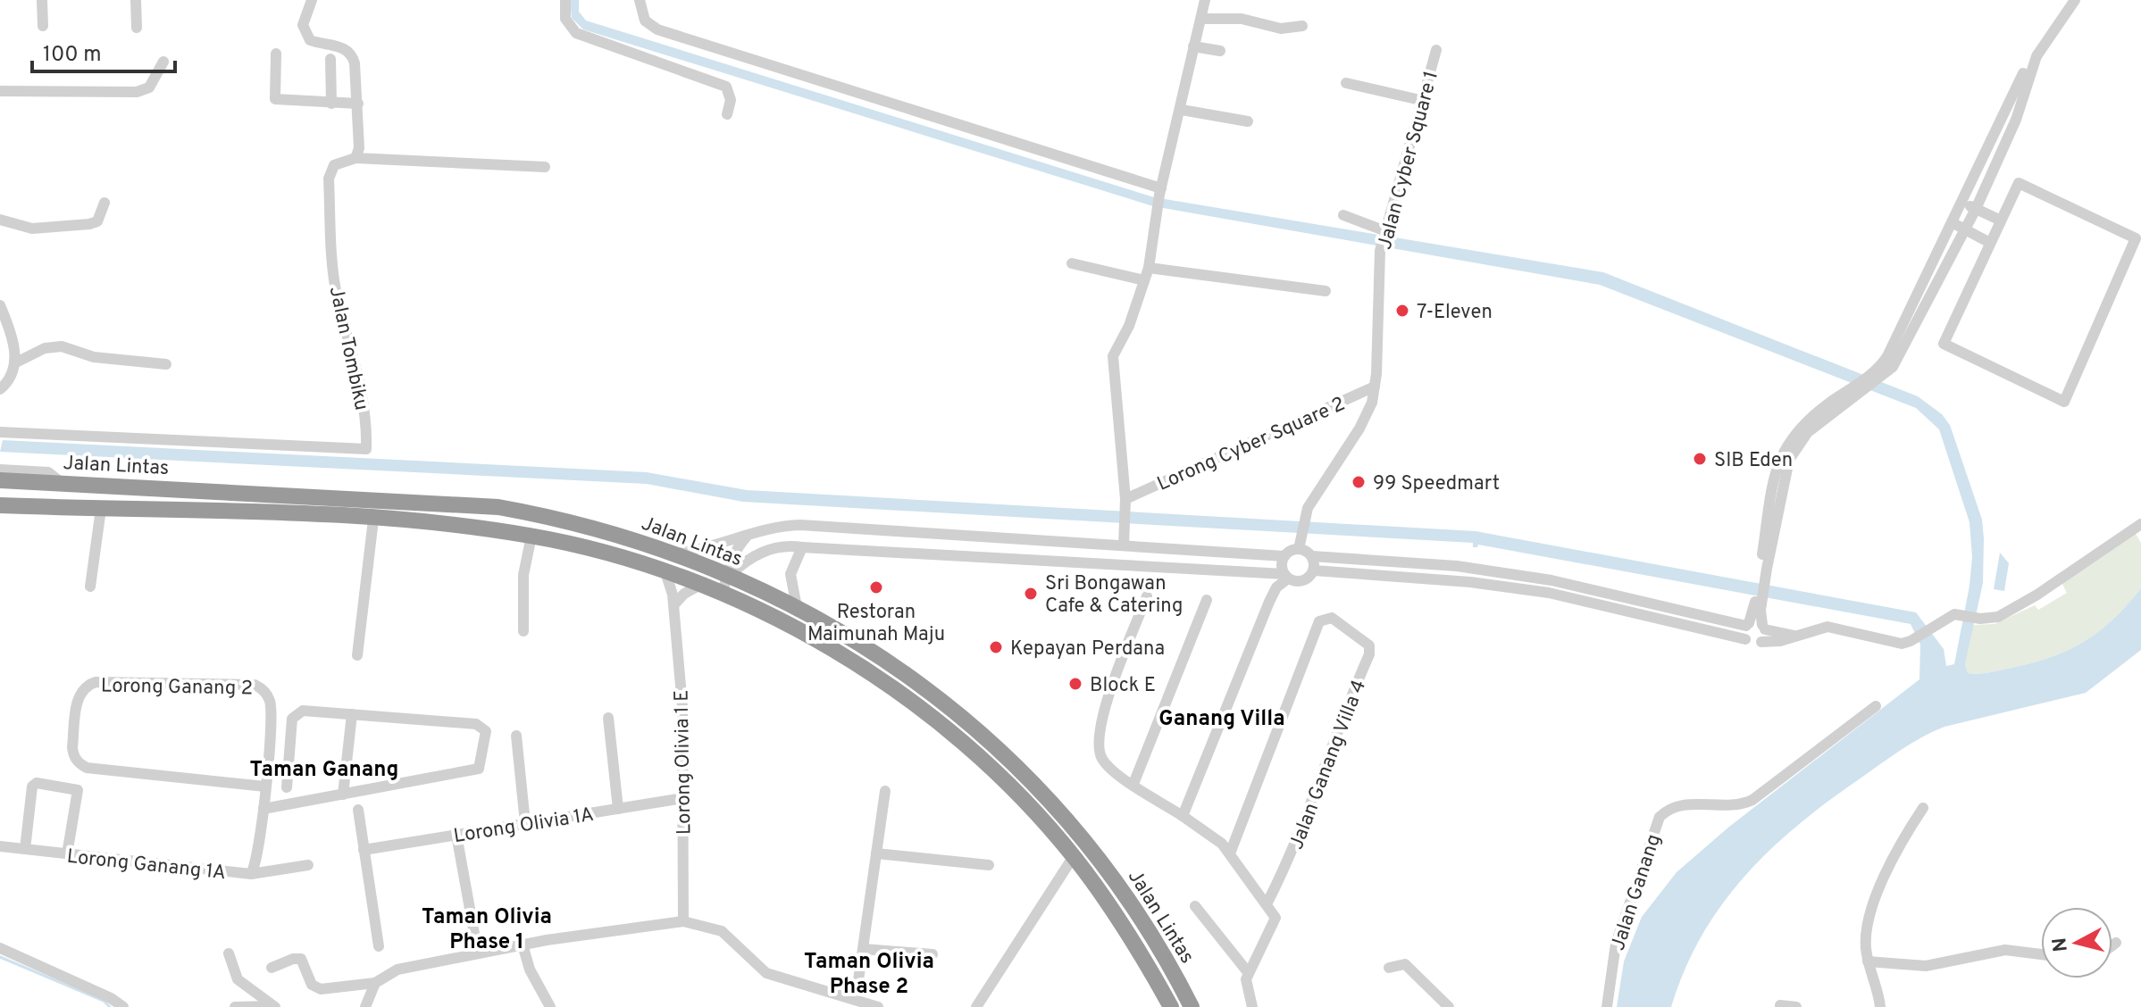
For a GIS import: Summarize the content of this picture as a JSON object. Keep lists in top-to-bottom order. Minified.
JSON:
{"streets":{"highway":["Jalan Lintas"],"street":["Jalan Cyber Square 1","Jalan Tombiku","Lorong Cyber Square 2","Lorong Ganang 2","Lorong Olivia 1 E","Jalan Ganang Villa 4","Lorong Olivia 1A","Lorong Ganang 1A","Jalan Ganang"]},"crossings":[["Jalan Cyber Square 1","Lorong Cyber Square 2"],["Jalan Lintas","Lorong Olivia 1 E"],["Lorong Ganang 2","Lorong Ganang 1A"],["Lorong Olivia 1 E","Lorong Olivia 1A"]],"districts":["Ganang Villa","Taman Ganang","Taman Olivia Phase 1","Taman Olivia Phase 2"],"places":["7-Eleven","SIB Eden","99 Speedmart","Restoran Maimunah Maju","Sri Bongawan Cafe & Catering","Kepayan Perdana","Block E"],"scale_bar":"100 m","north":"left"}
